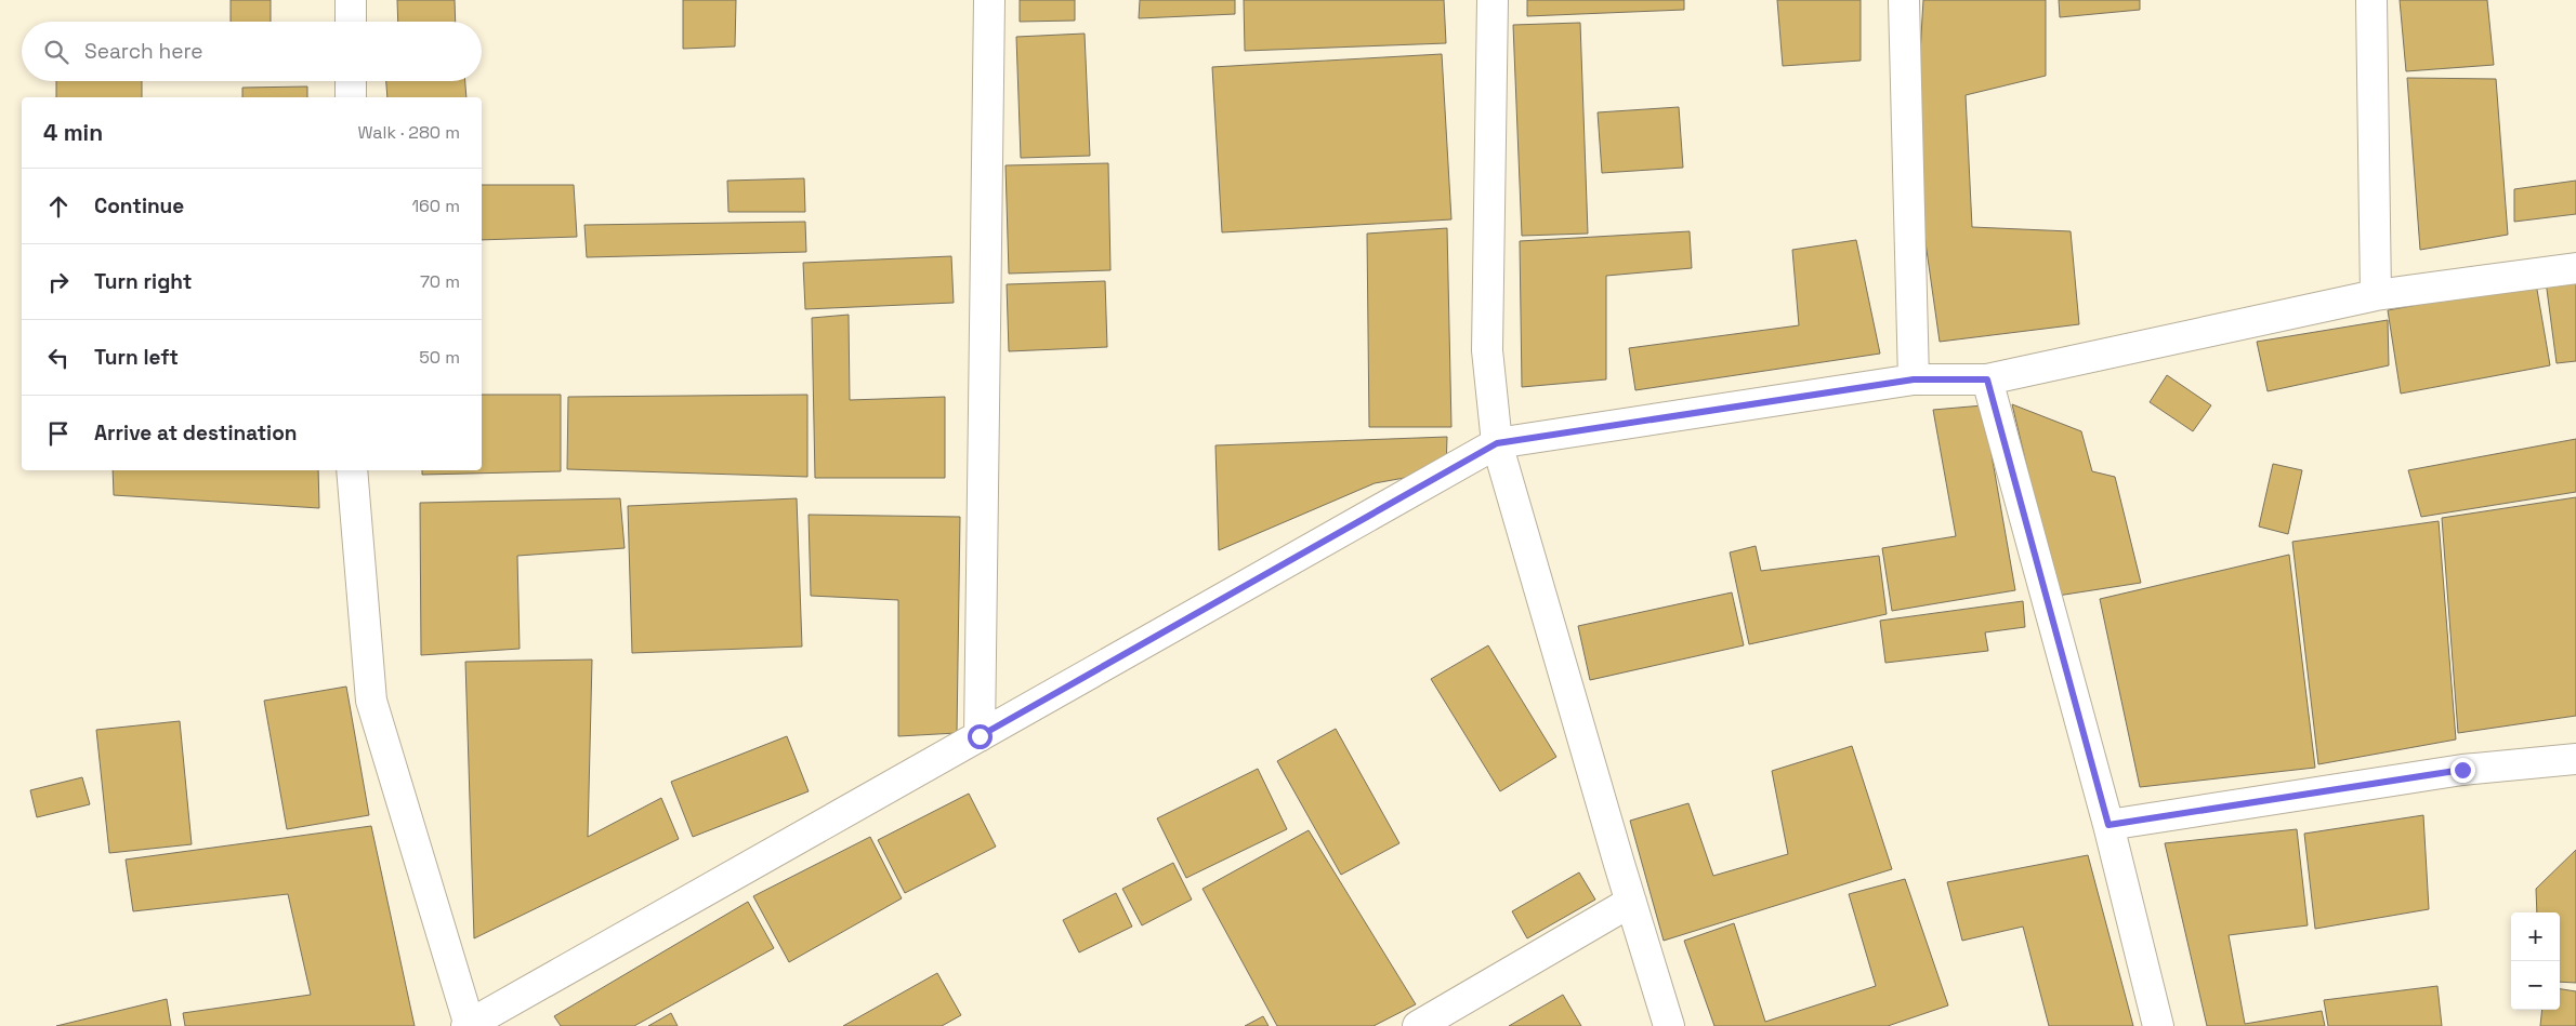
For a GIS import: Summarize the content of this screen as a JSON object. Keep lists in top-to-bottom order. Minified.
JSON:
{"page":{"search":"Search here","heading":["4 min","Walk · 280 m"],"list":[["Continue","160 m"],["Turn right","70 m"],["Turn left","50 m"],"Arrive at destination"],"map_buttons":["+","−"]}}
